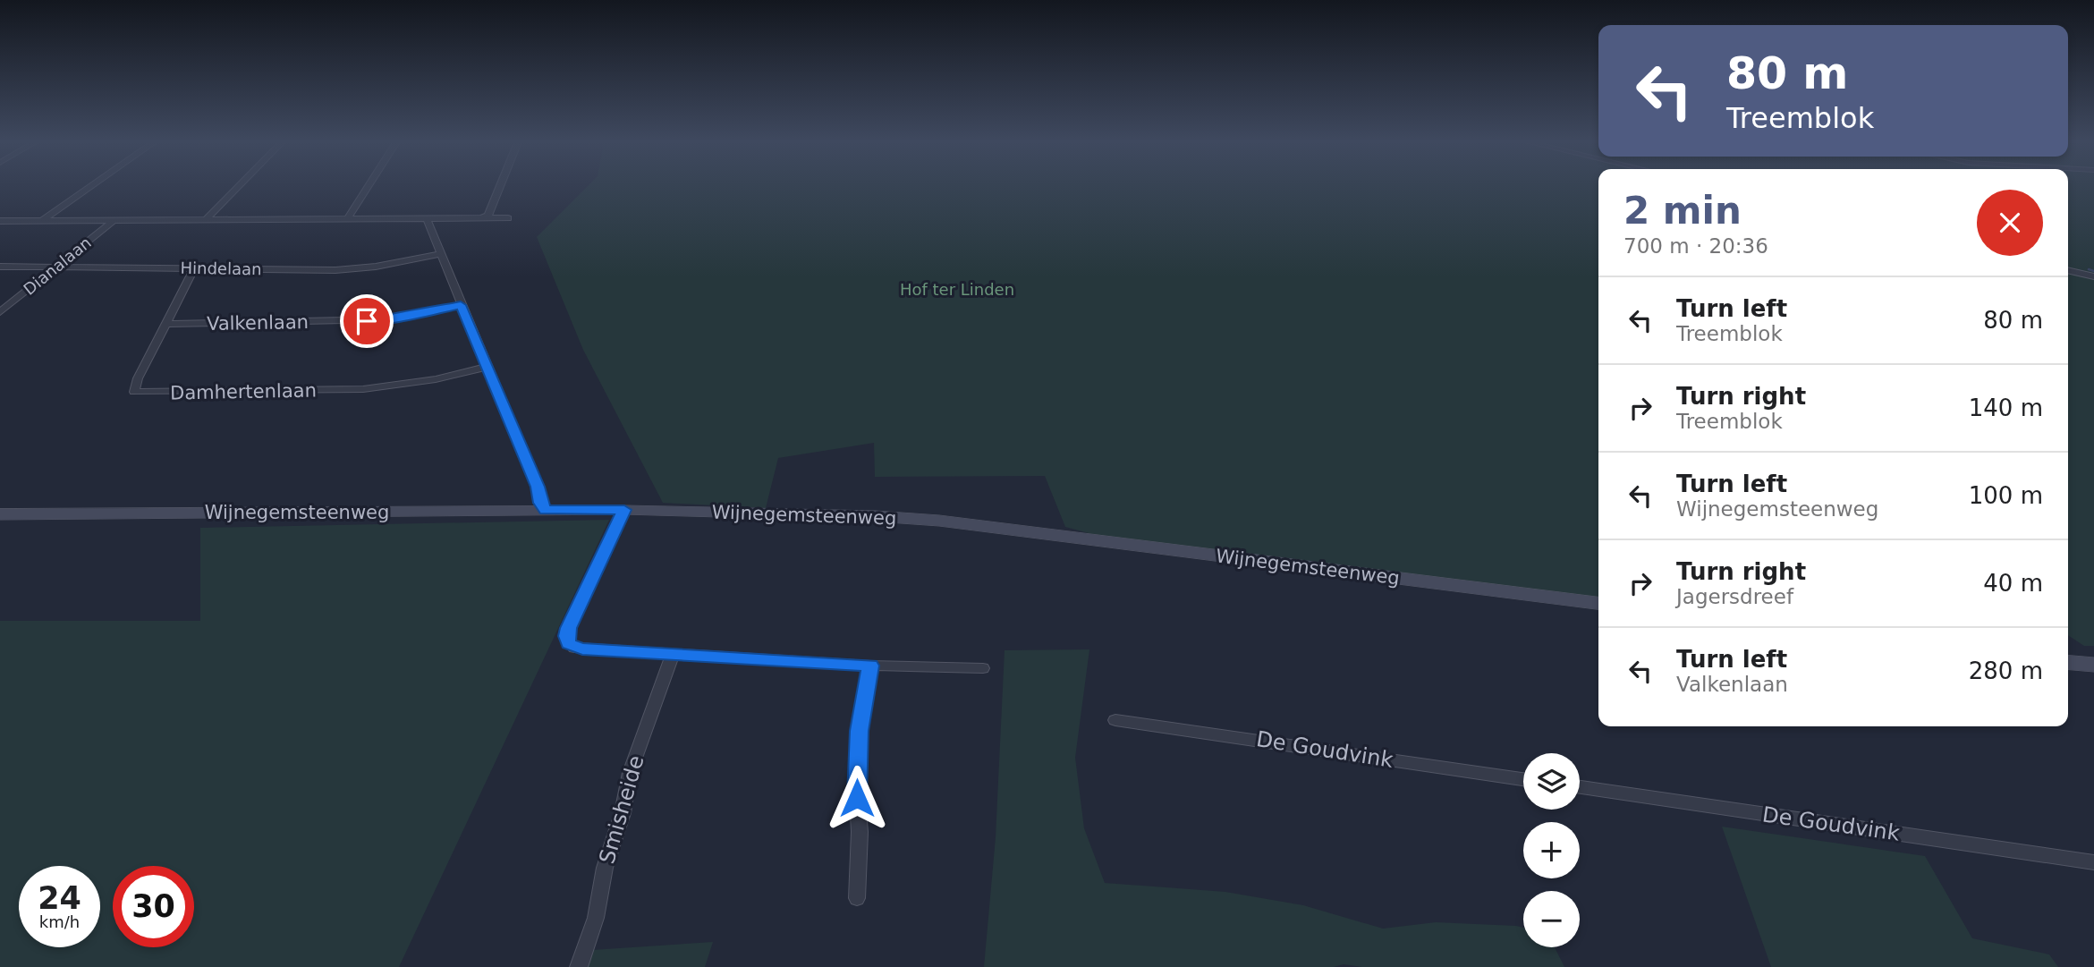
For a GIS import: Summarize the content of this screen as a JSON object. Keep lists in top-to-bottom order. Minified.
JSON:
{"streets":{"street":["Dianalaan","Hindelaan","Valkenlaan","Damhertenlaan","Wijnegemsteenweg","De Goudvink","Smisheide"]},"crossings":[["Dianalaan","Hindelaan"],["Hindelaan","Damhertenlaan"],["Valkenlaan","Damhertenlaan"]],"parks":["Hof ter Linden"],"page":{"turn":["80 m","Treemblok"],"heading":["2 min","700 m · 20:36"],"list":[{"name":"Turn left","note":"Treemblok","value":"80 m"},{"name":"Turn right","note":"Treemblok","value":"140 m"},{"name":"Turn left","note":"Wijnegemsteenweg","value":"100 m"},{"name":"Turn right","note":"Jagersdreef","value":"40 m"},{"name":"Turn left","note":"Valkenlaan","value":"280 m"}],"map_buttons":["+","−"],"speed":"24 km/h","limit":"30"}}
